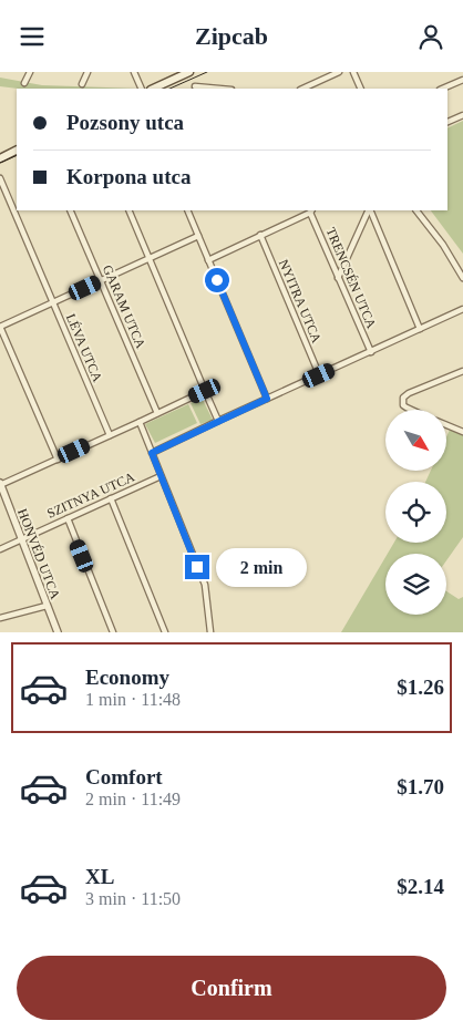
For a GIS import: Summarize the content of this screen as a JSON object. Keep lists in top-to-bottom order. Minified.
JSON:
{"streets":{"street":["TRENCSÉN UTCA","NYITRA UTCA","GARAM UTCA","LÉVA UTCA","SZITNYA UTCA","HONVÉD UTCA"]},"crossings":[["SZITNYA UTCA","HONVÉD UTCA"]],"north":"bottom right","page":{"header":"Zipcab","banner":["Pozsony utca","Korpona utca"],"bubble":"2 min","list":[{"name":"Economy","note":"1 min · 11:48","value":"$1.26"},{"name":"Comfort","note":"2 min · 11:49","value":"$1.70"},{"name":"XL","note":"3 min · 11:50","value":"$2.14"}],"buttons":"Confirm"}}
